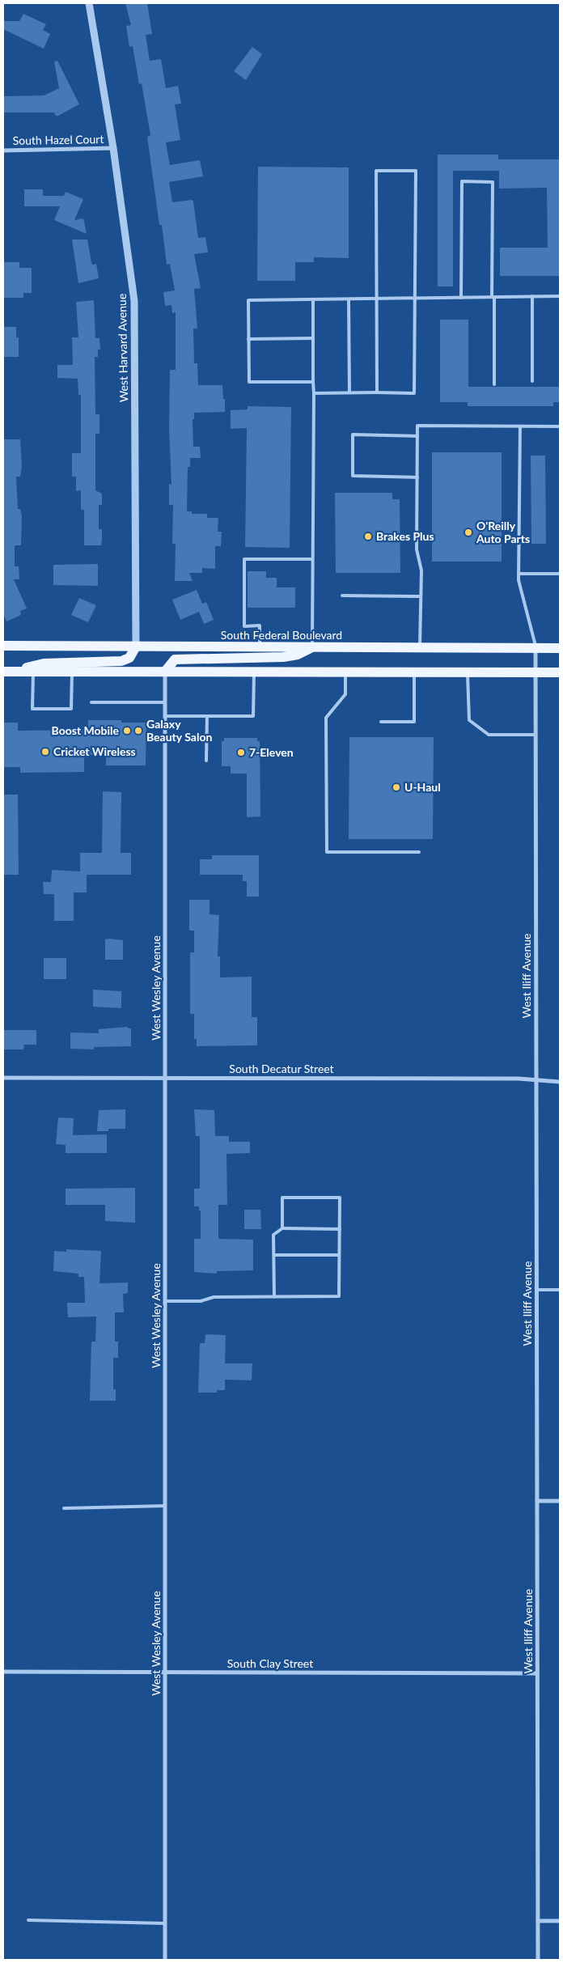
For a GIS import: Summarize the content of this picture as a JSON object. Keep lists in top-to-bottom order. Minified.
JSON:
{"streets":{"main road":["South Federal Boulevard"],"street":["South Hazel Court","West Harvard Avenue","West Iliff Avenue","West Wesley Avenue","South Decatur Street","South Clay Street"]},"crossings":[["South Hazel Court","West Harvard Avenue"],["West Harvard Avenue","South Federal Boulevard"],["South Federal Boulevard","West Iliff Avenue"],["West Iliff Avenue","South Decatur Street"],["West Iliff Avenue","South Clay Street"],["West Wesley Avenue","South Decatur Street"],["West Wesley Avenue","South Clay Street"]],"places":["O'Reilly Auto Parts","Brakes Plus","Boost Mobile","Galaxy Beauty Salon","Cricket Wireless","7-Eleven","U-Haul"]}
